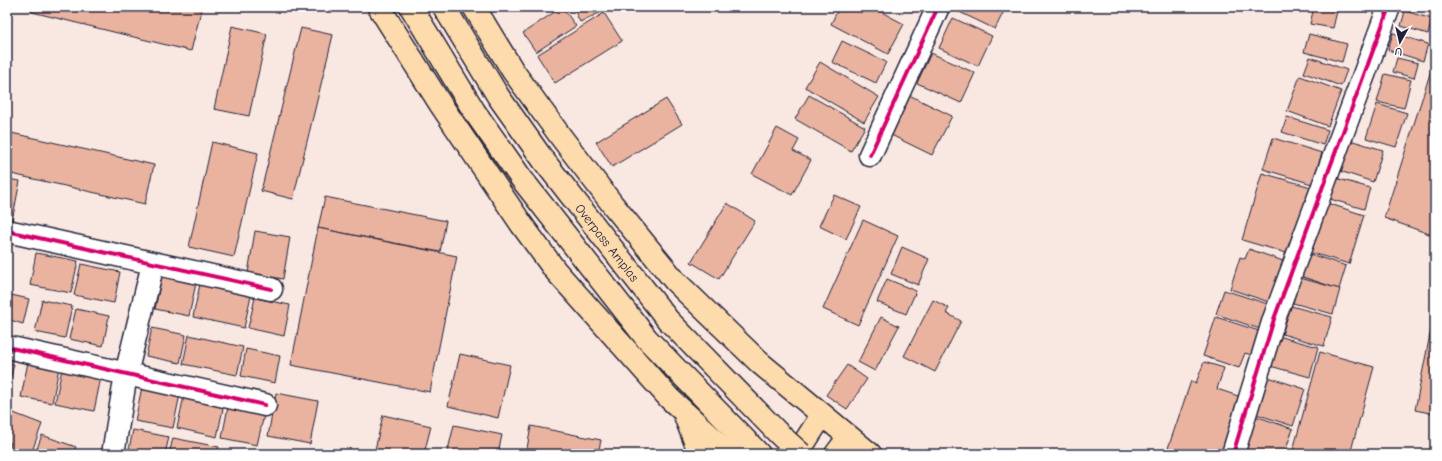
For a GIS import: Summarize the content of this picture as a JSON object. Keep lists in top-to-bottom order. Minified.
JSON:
{"streets":{"highway":["Overpass Amplas"]},"north":"bottom"}
